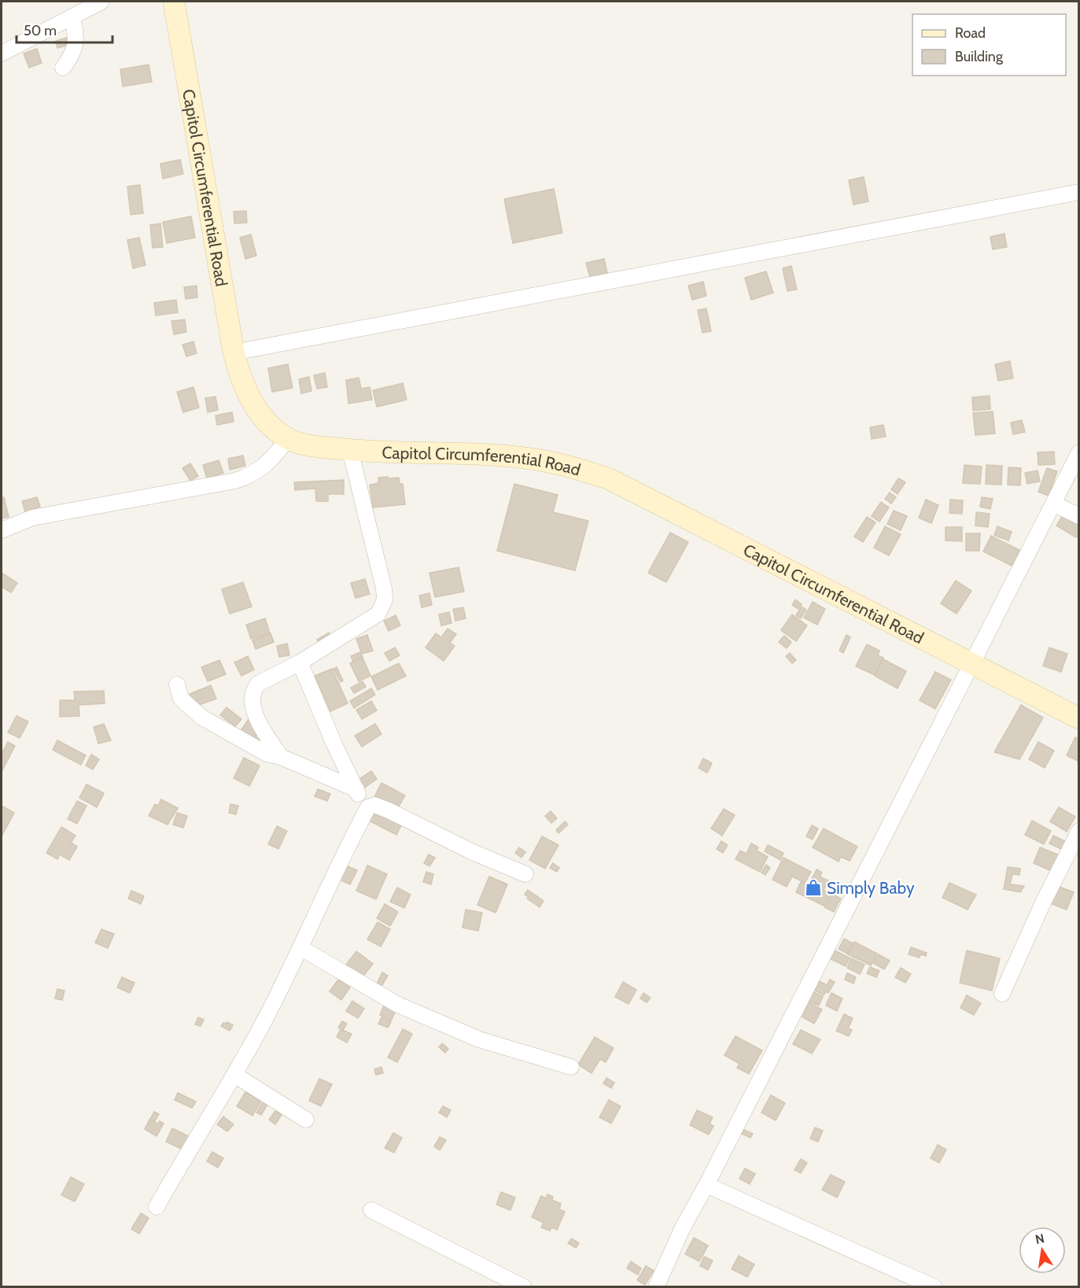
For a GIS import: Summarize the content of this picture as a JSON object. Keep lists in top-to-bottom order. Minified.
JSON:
{"streets":{"main road":["Capitol Circumferential Road"]},"places":{"shop":["Simply Baby"]},"legend":["Road","Building"],"scale_bar":"50 m","north":"top"}
